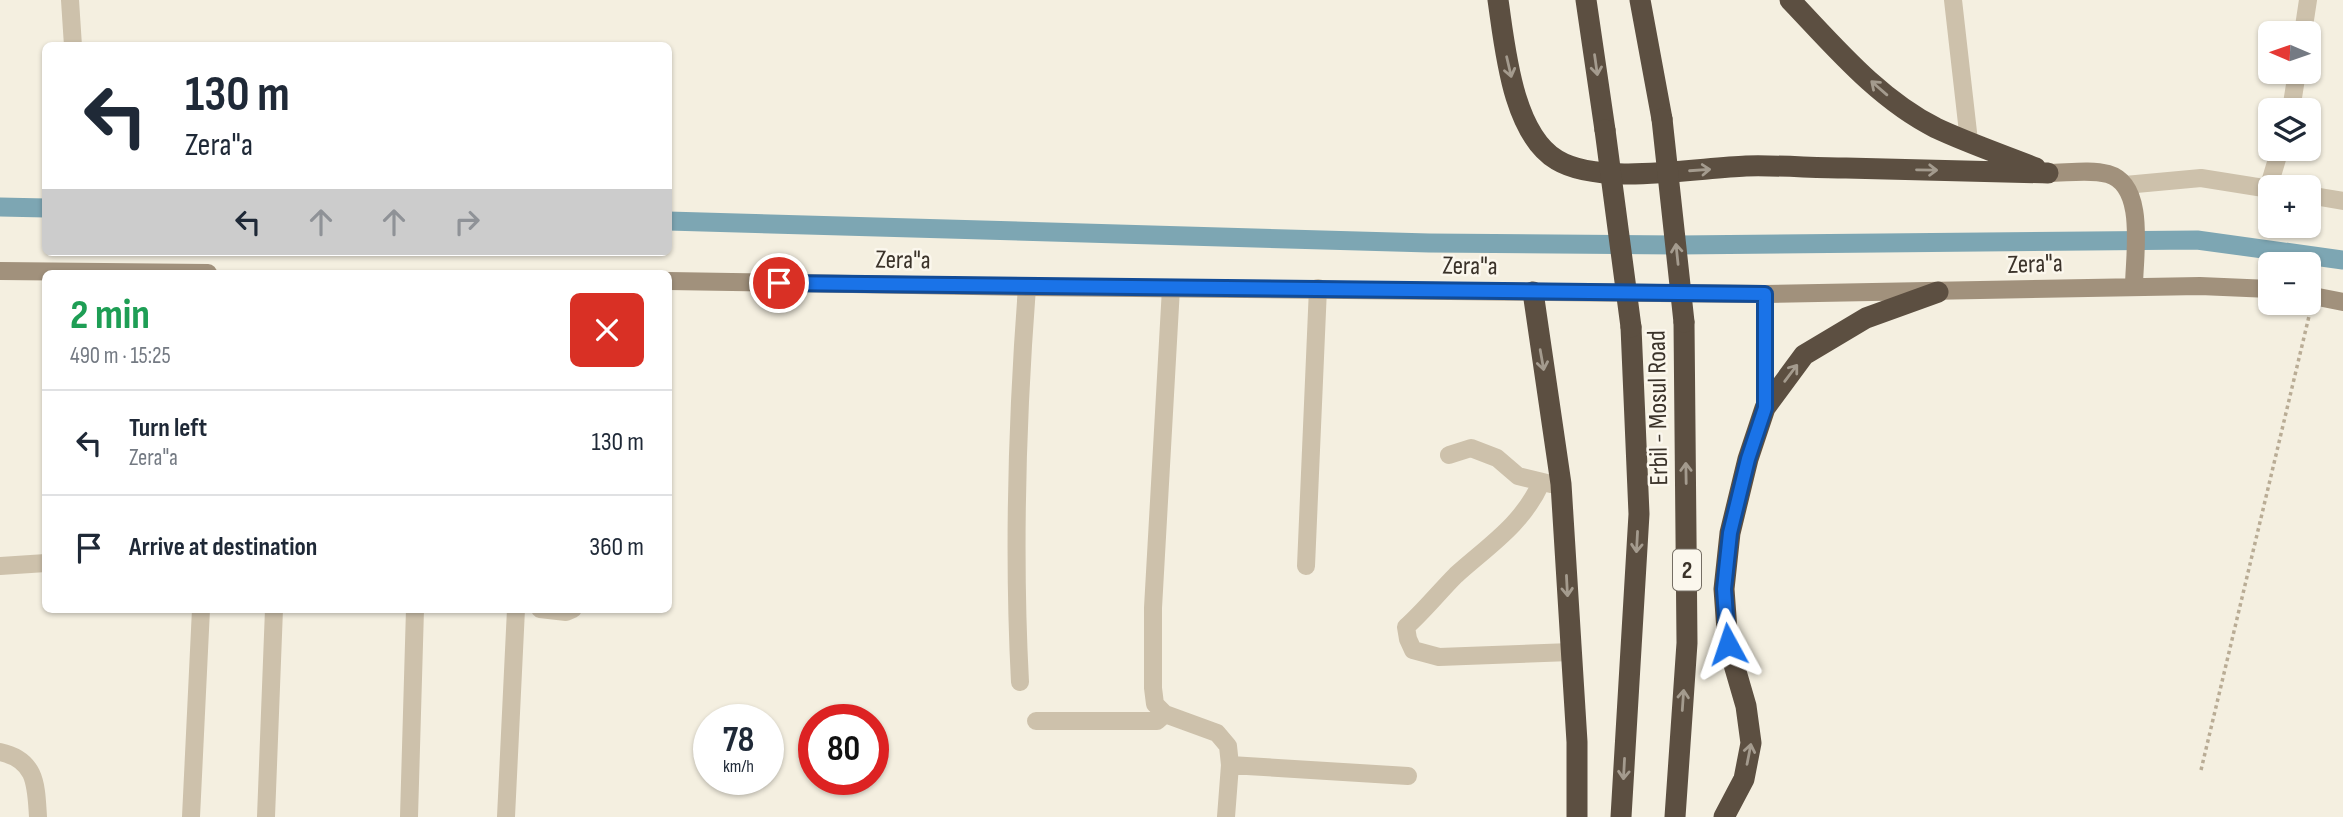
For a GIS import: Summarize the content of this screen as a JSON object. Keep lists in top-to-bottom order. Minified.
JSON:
{"streets":{"highway":["Erbil - Mosul Road","2"],"street":["Zera\"a"]},"north":"left","page":{"map_buttons":["+","−"],"turn":["130 m","Zera\"a"],"heading":["2 min","490 m · 15:25"],"list":[{"name":"Turn left","note":"Zera\"a","value":"130 m"},{"name":"Arrive at destination","value":"360 m"}],"speed":"78 km/h","limit":"80"}}
